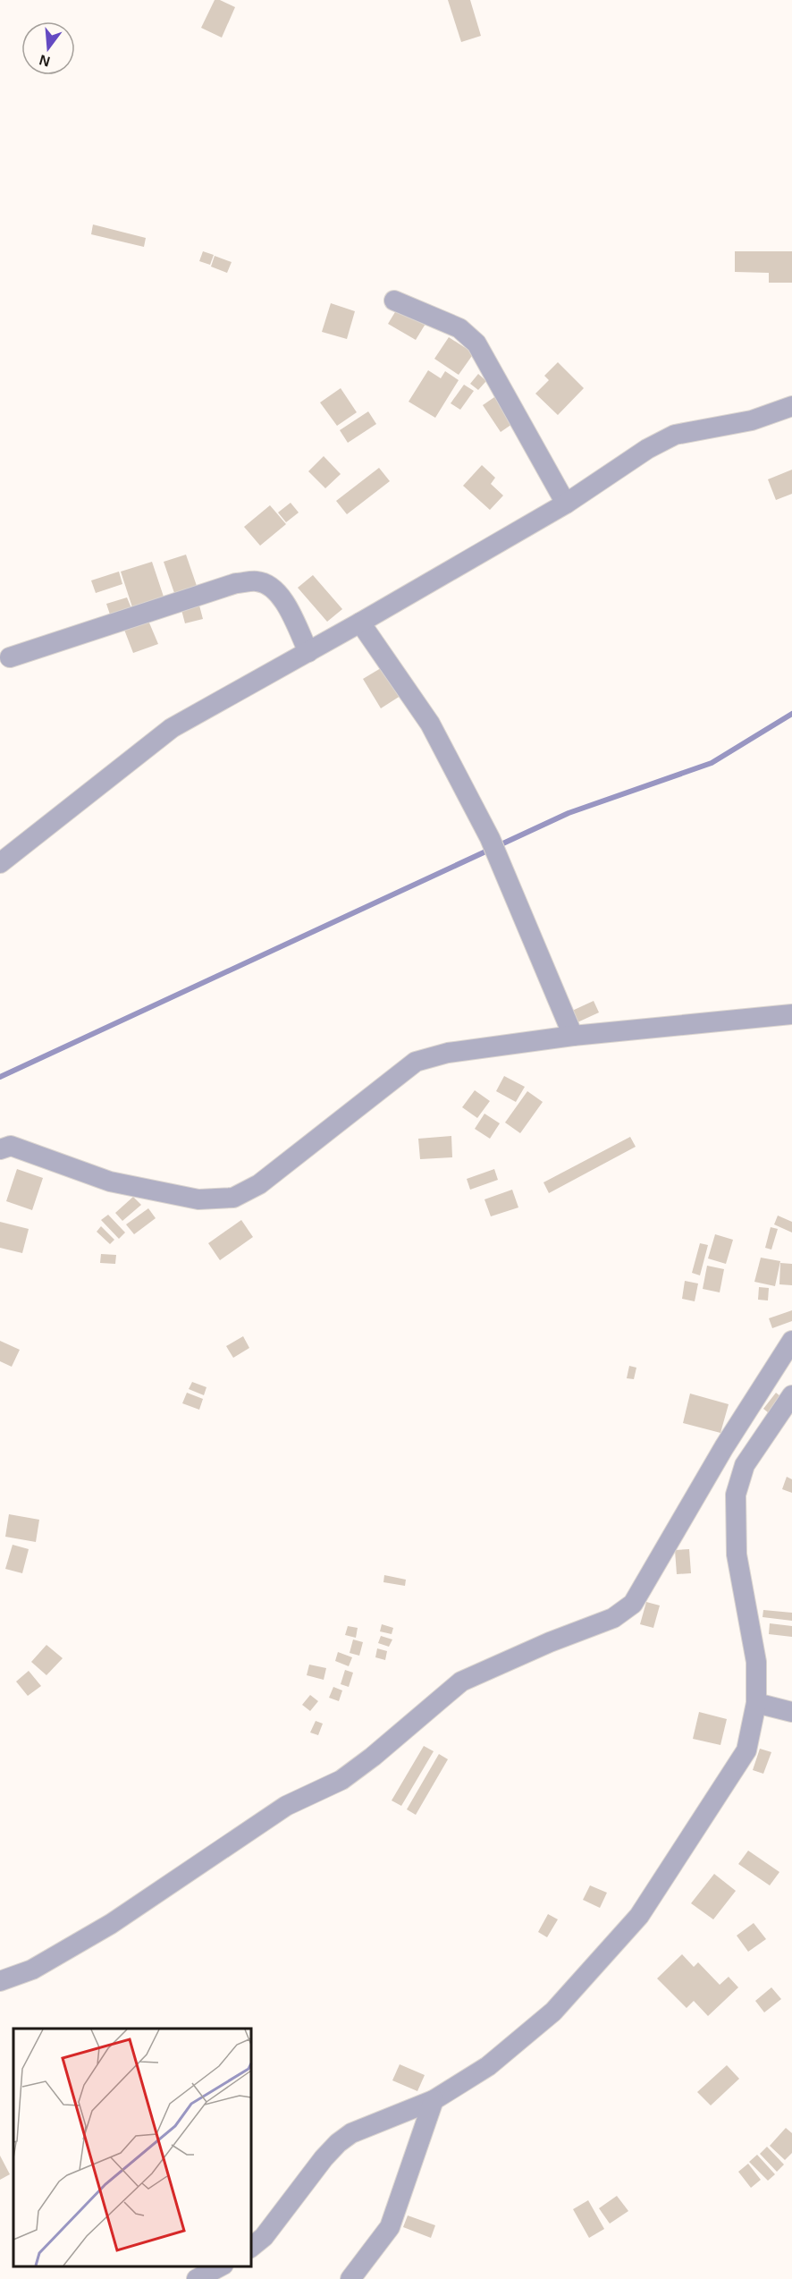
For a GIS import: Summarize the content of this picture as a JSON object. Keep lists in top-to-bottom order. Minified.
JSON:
{"north":"bottom"}
